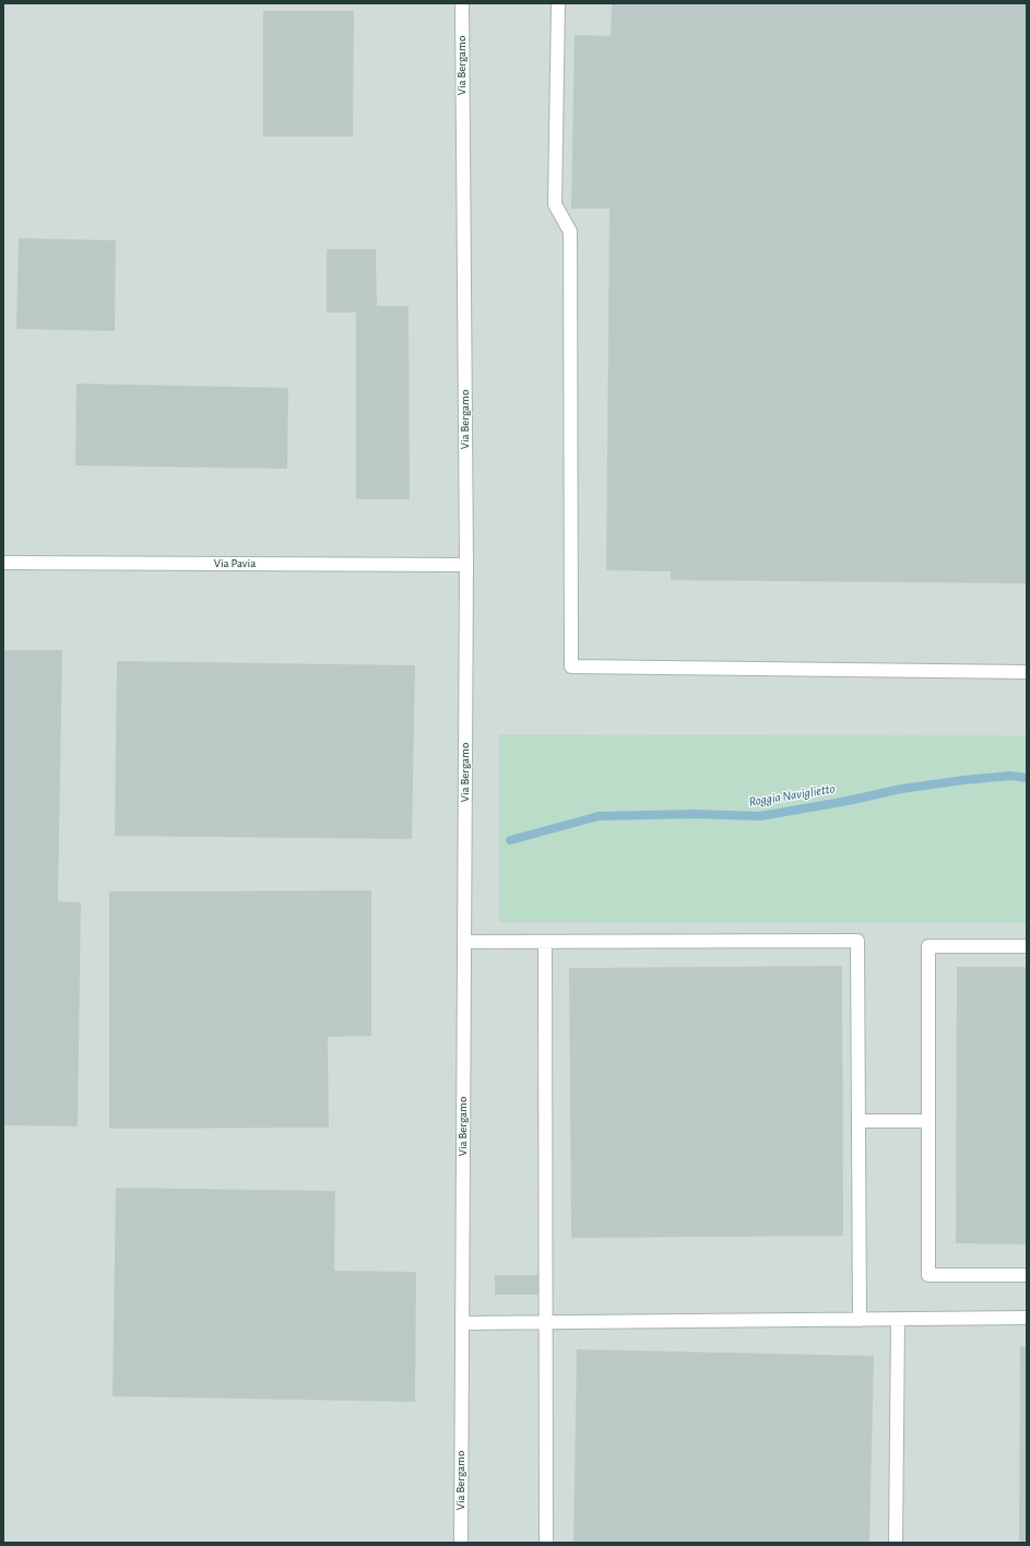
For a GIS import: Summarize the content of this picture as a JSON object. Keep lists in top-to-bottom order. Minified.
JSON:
{"streets":{"street":["Via Bergamo","Via Pavia"]},"crossings":[["Via Bergamo","Via Pavia"]],"water":["Roggia Naviglietto"]}
